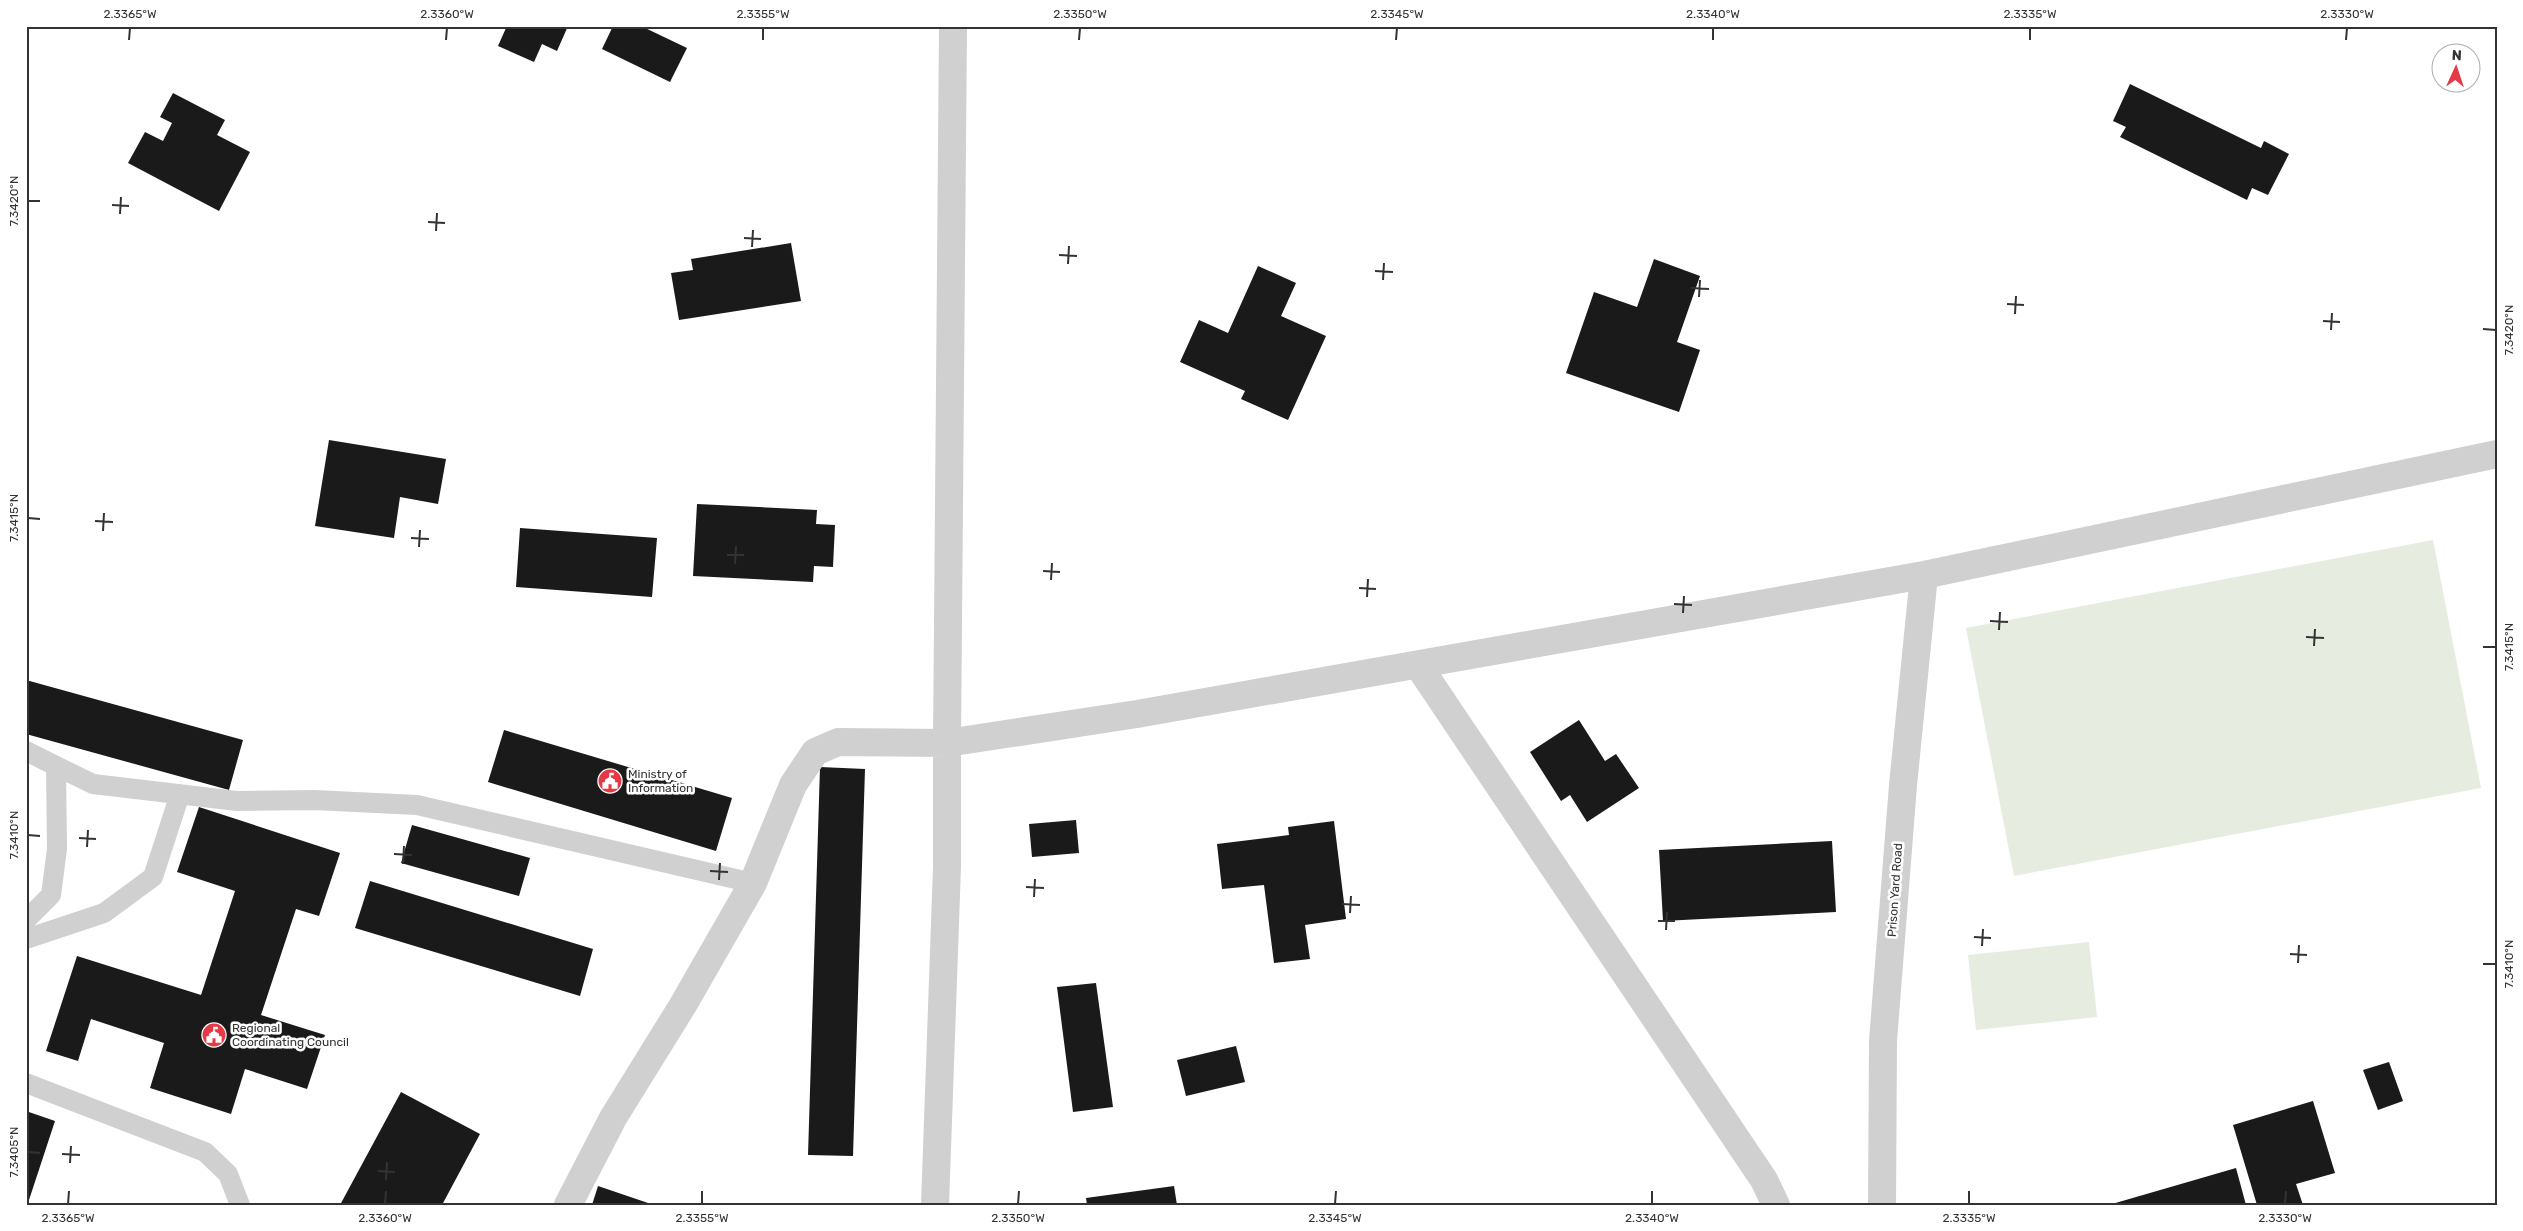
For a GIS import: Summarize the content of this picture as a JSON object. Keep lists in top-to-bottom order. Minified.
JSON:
{"streets":{"street":["Prison Yard Road"]},"places":{"public building":["Ministry of Information","Regional Coordinating Council"]},"north":"top","coordinates":["2.3365°W","2.3360°W","2.3355°W","2.3350°W","2.3345°W","2.3340°W","2.3335°W","2.3330°W","7.3420°N","7.3415°N","7.3410°N","7.3405°N"]}
